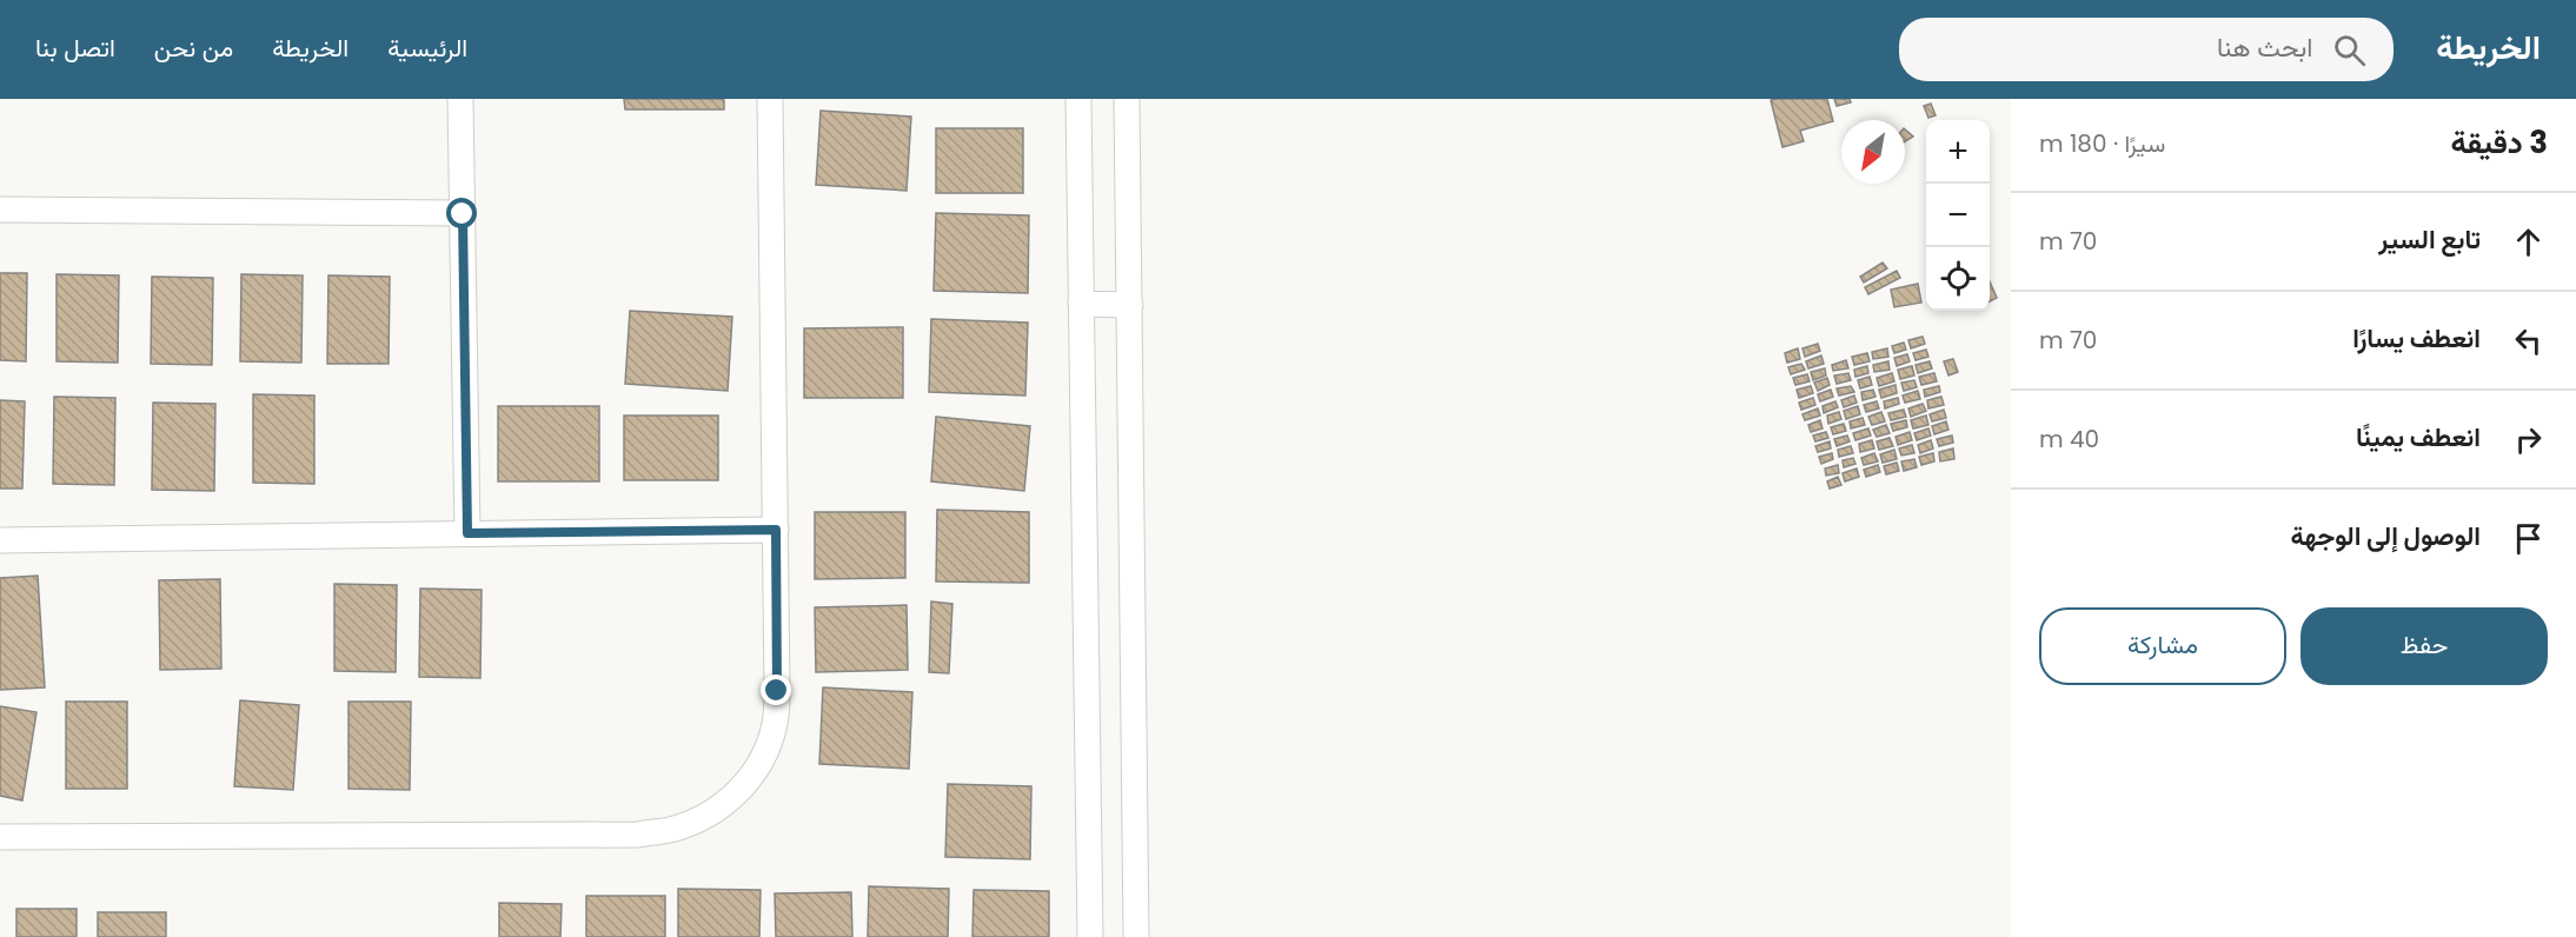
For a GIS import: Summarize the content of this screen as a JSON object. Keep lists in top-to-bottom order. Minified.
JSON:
{"north":"bottom left","page":{"header":"الخريطة","search":"ابحث هنا","nav":["الرئيسية","الخريطة","من نحن","اتصل بنا"],"heading":["3 دقيقة","سيرًا · 180 m"],"map_buttons":["+","−"],"list":[["تابع السير","70 m"],["انعطف يسارًا","70 m"],["انعطف يمينًا","40 m"],"الوصول إلى الوجهة"],"buttons":["حفظ","مشاركة"]}}
